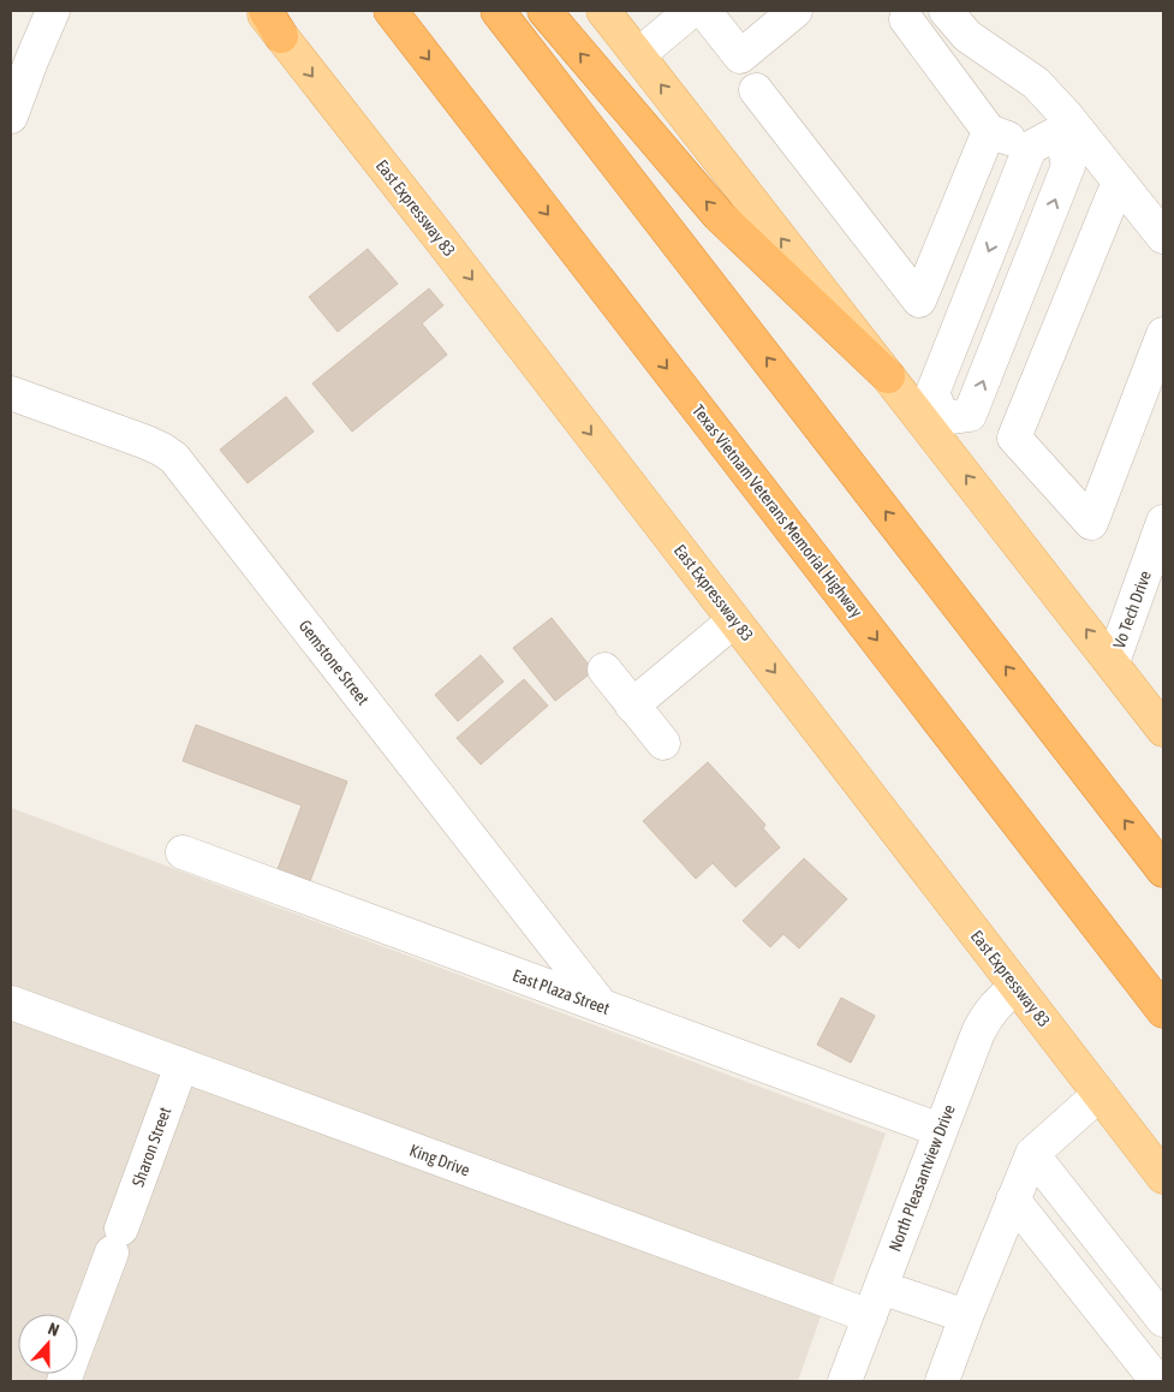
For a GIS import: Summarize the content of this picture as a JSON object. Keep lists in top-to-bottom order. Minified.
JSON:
{"streets":{"highway":["Texas Vietnam Veterans Memorial Highway"],"main road":["East Expressway 83"],"street":["Vo Tech Drive","Gemstone Street","East Plaza Street","Sharon Street","King Drive","North Pleasantview Drive"]},"crossings":[["East Expressway 83","North Pleasantview Drive"],["Gemstone Street","East Plaza Street"],["East Plaza Street","North Pleasantview Drive"],["Sharon Street","King Drive"],["King Drive","North Pleasantview Drive"]],"north":"top"}
